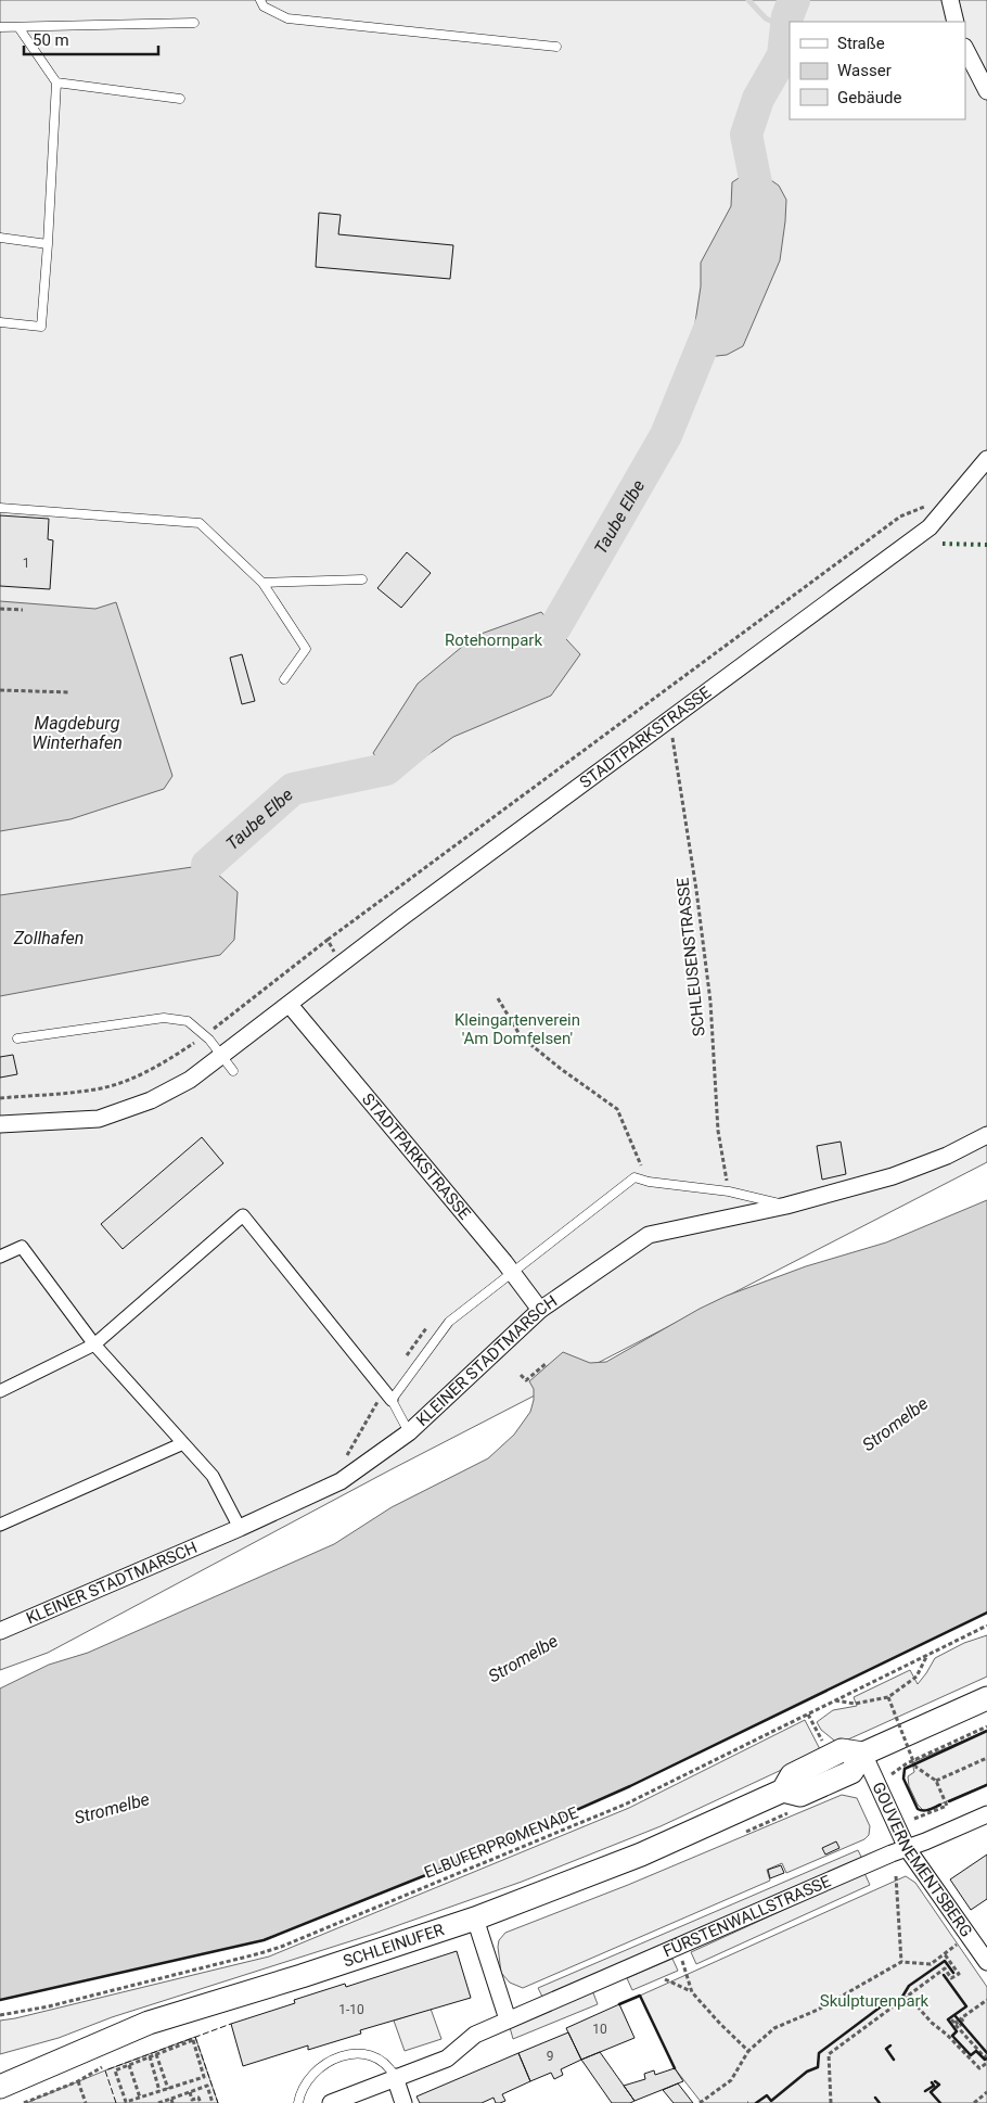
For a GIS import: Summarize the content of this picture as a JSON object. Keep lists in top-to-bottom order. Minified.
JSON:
{"streets":{"main road":["SCHLEINUFER"],"street":["STADTPARKSTRASSE","KLEINER STADTMARSCH","GOUVERNEMENTSBERG","FÜRSTENWALLSTRASSE"],"path":["SCHLEUSENSTRASSE","ELBUFERPROMENADE"]},"crossings":[["STADTPARKSTRASSE","SCHLEUSENSTRASSE"],["STADTPARKSTRASSE","KLEINER STADTMARSCH"],["GOUVERNEMENTSBERG","FÜRSTENWALLSTRASSE"],["GOUVERNEMENTSBERG","SCHLEINUFER"]],"water":["Taube Elbe","Magdeburg Winterhafen","Zollhafen","Stromelbe"],"parks":["Rotehornpark","Kleingartenverein 'Am Domfelsen'","Skulpturenpark"],"house_numbers":["1","1-10","10","9"],"legend":["Straße","Wasser","Gebäude"],"scale_bar":"50 m"}
